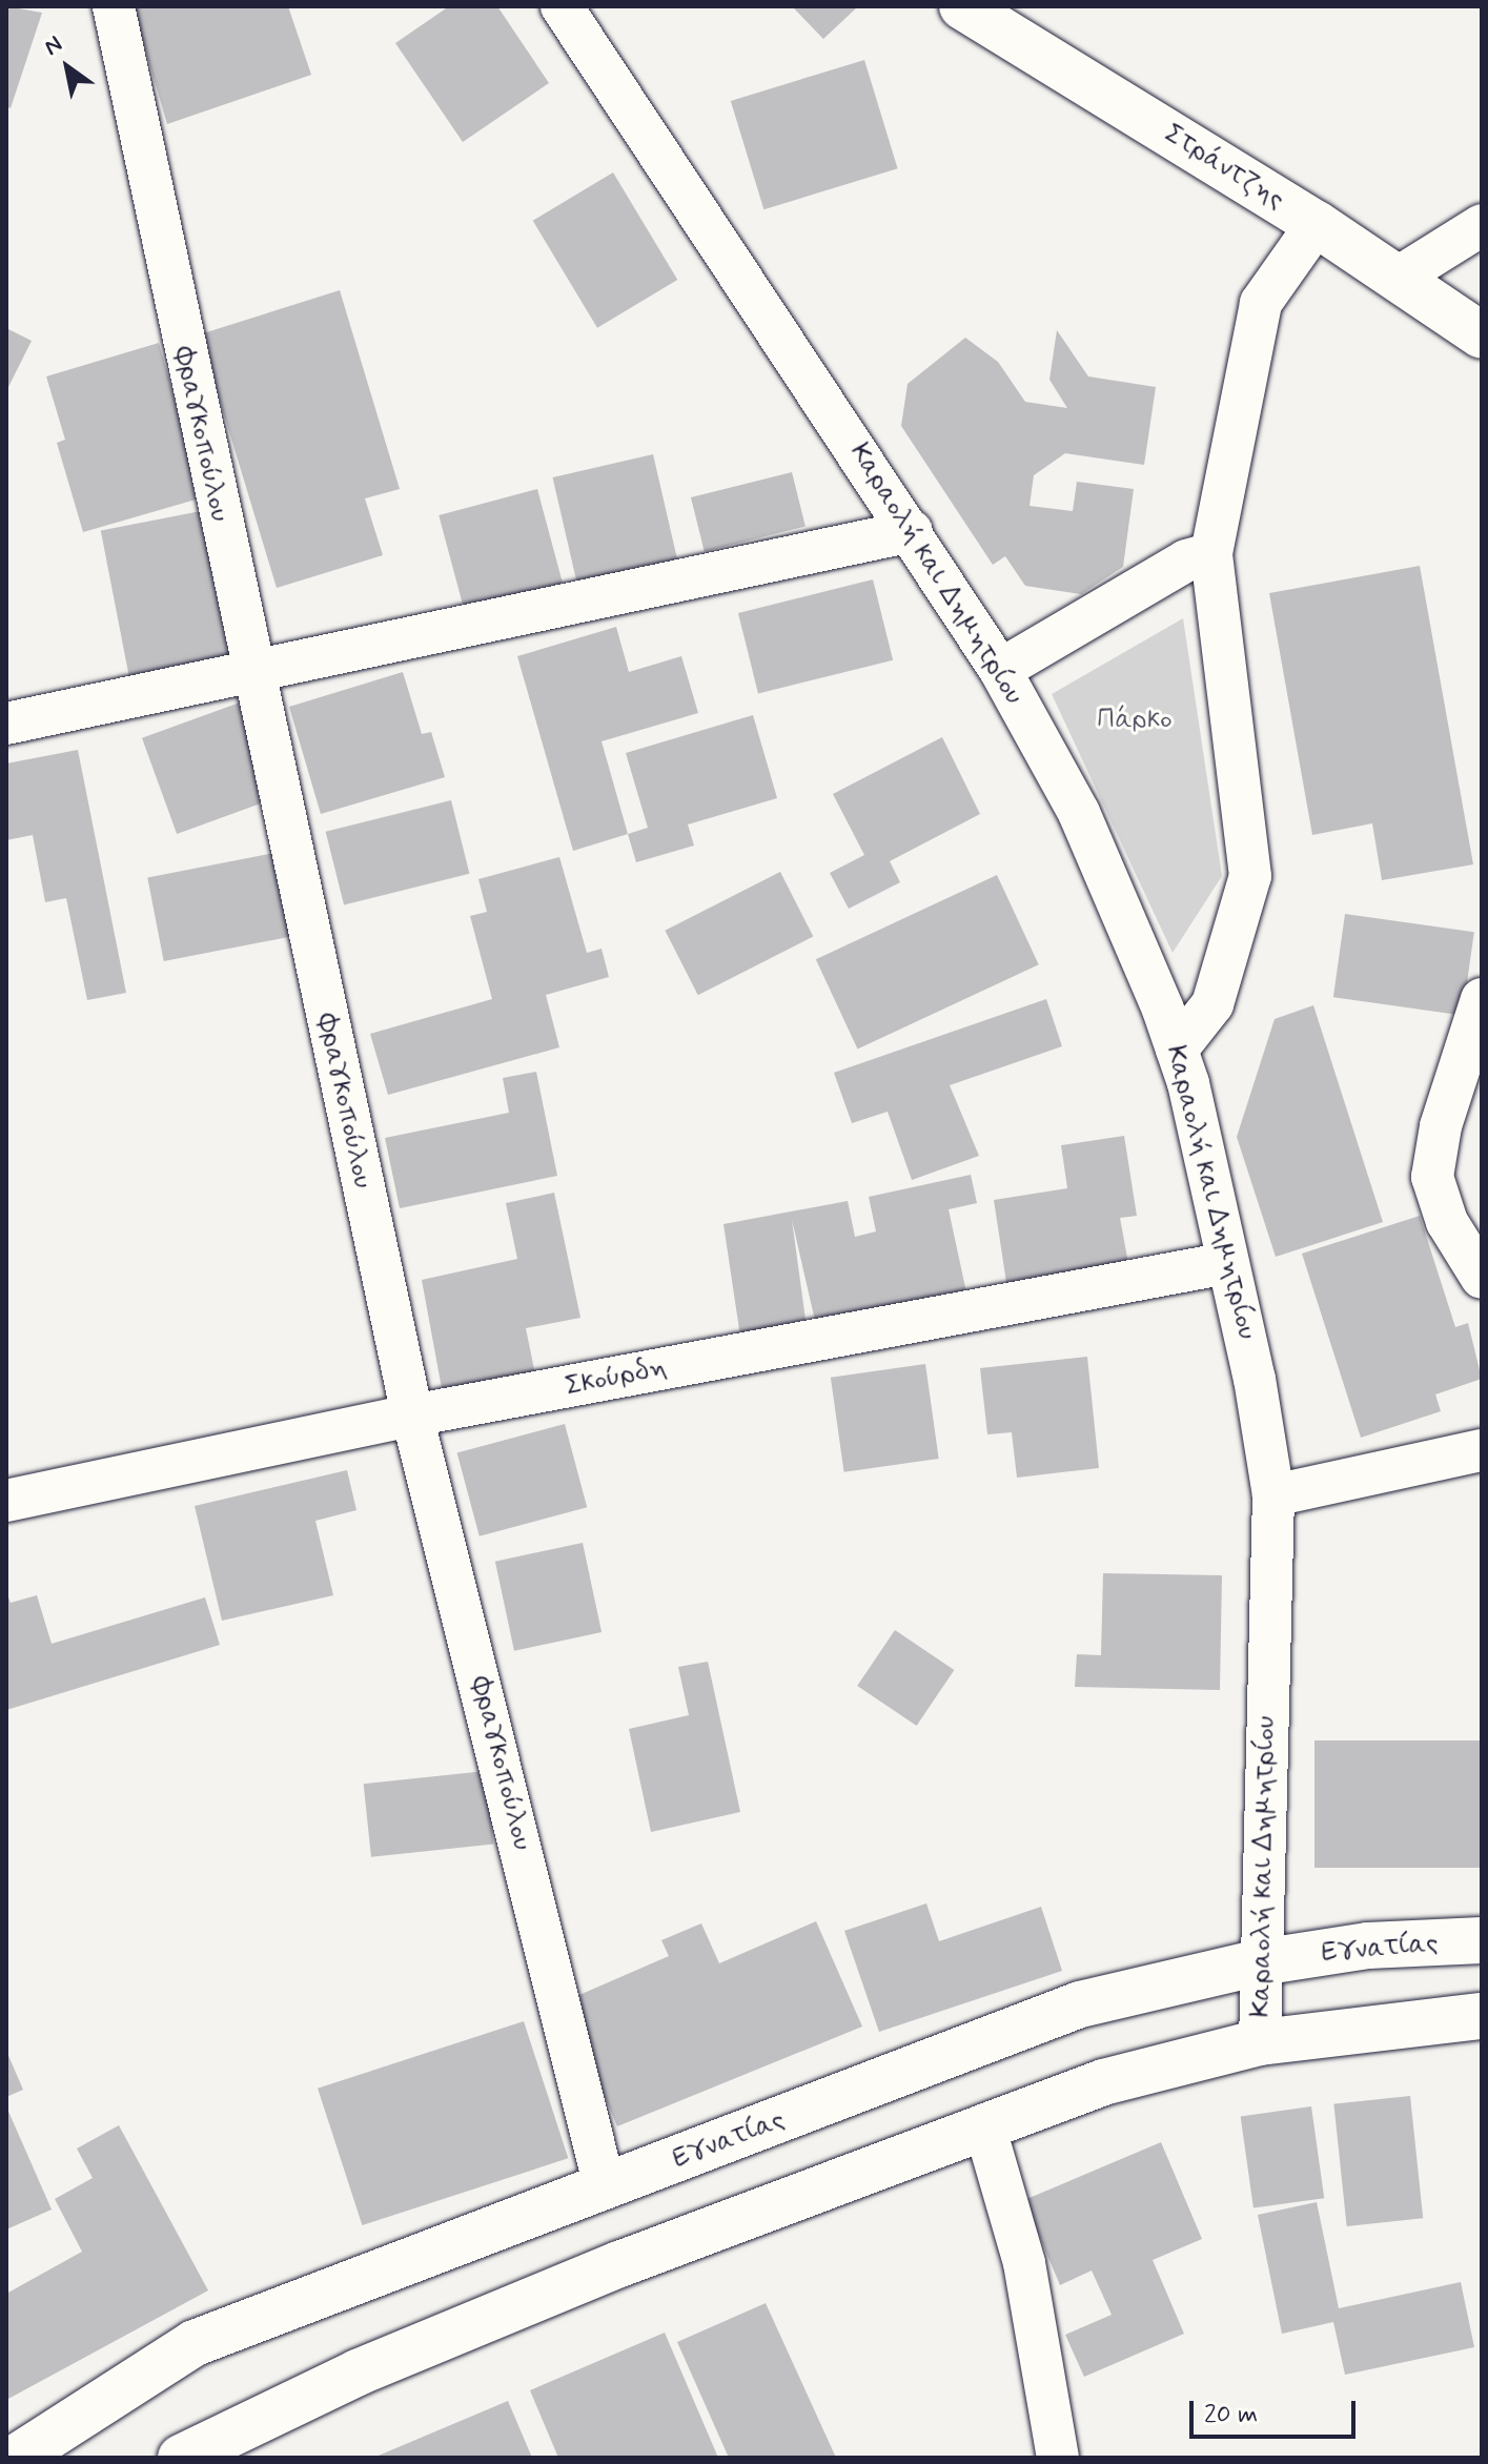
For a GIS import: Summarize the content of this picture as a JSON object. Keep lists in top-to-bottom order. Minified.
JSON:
{"streets":{"main road":["Στράντζης","Εγνατίας"],"street":["Φραγκοπούλου","Καραολή και Δημητρίου","Σκούρδη"]},"crossings":[["Φραγκοπούλου","Σκούρδη"],["Φραγκοπούλου","Εγνατίας"],["Καραολή και Δημητρίου","Σκούρδη"],["Καραολή και Δημητρίου","Εγνατίας"]],"parks":["Πάρκο"],"scale_bar":"20 m","north":"top left"}
